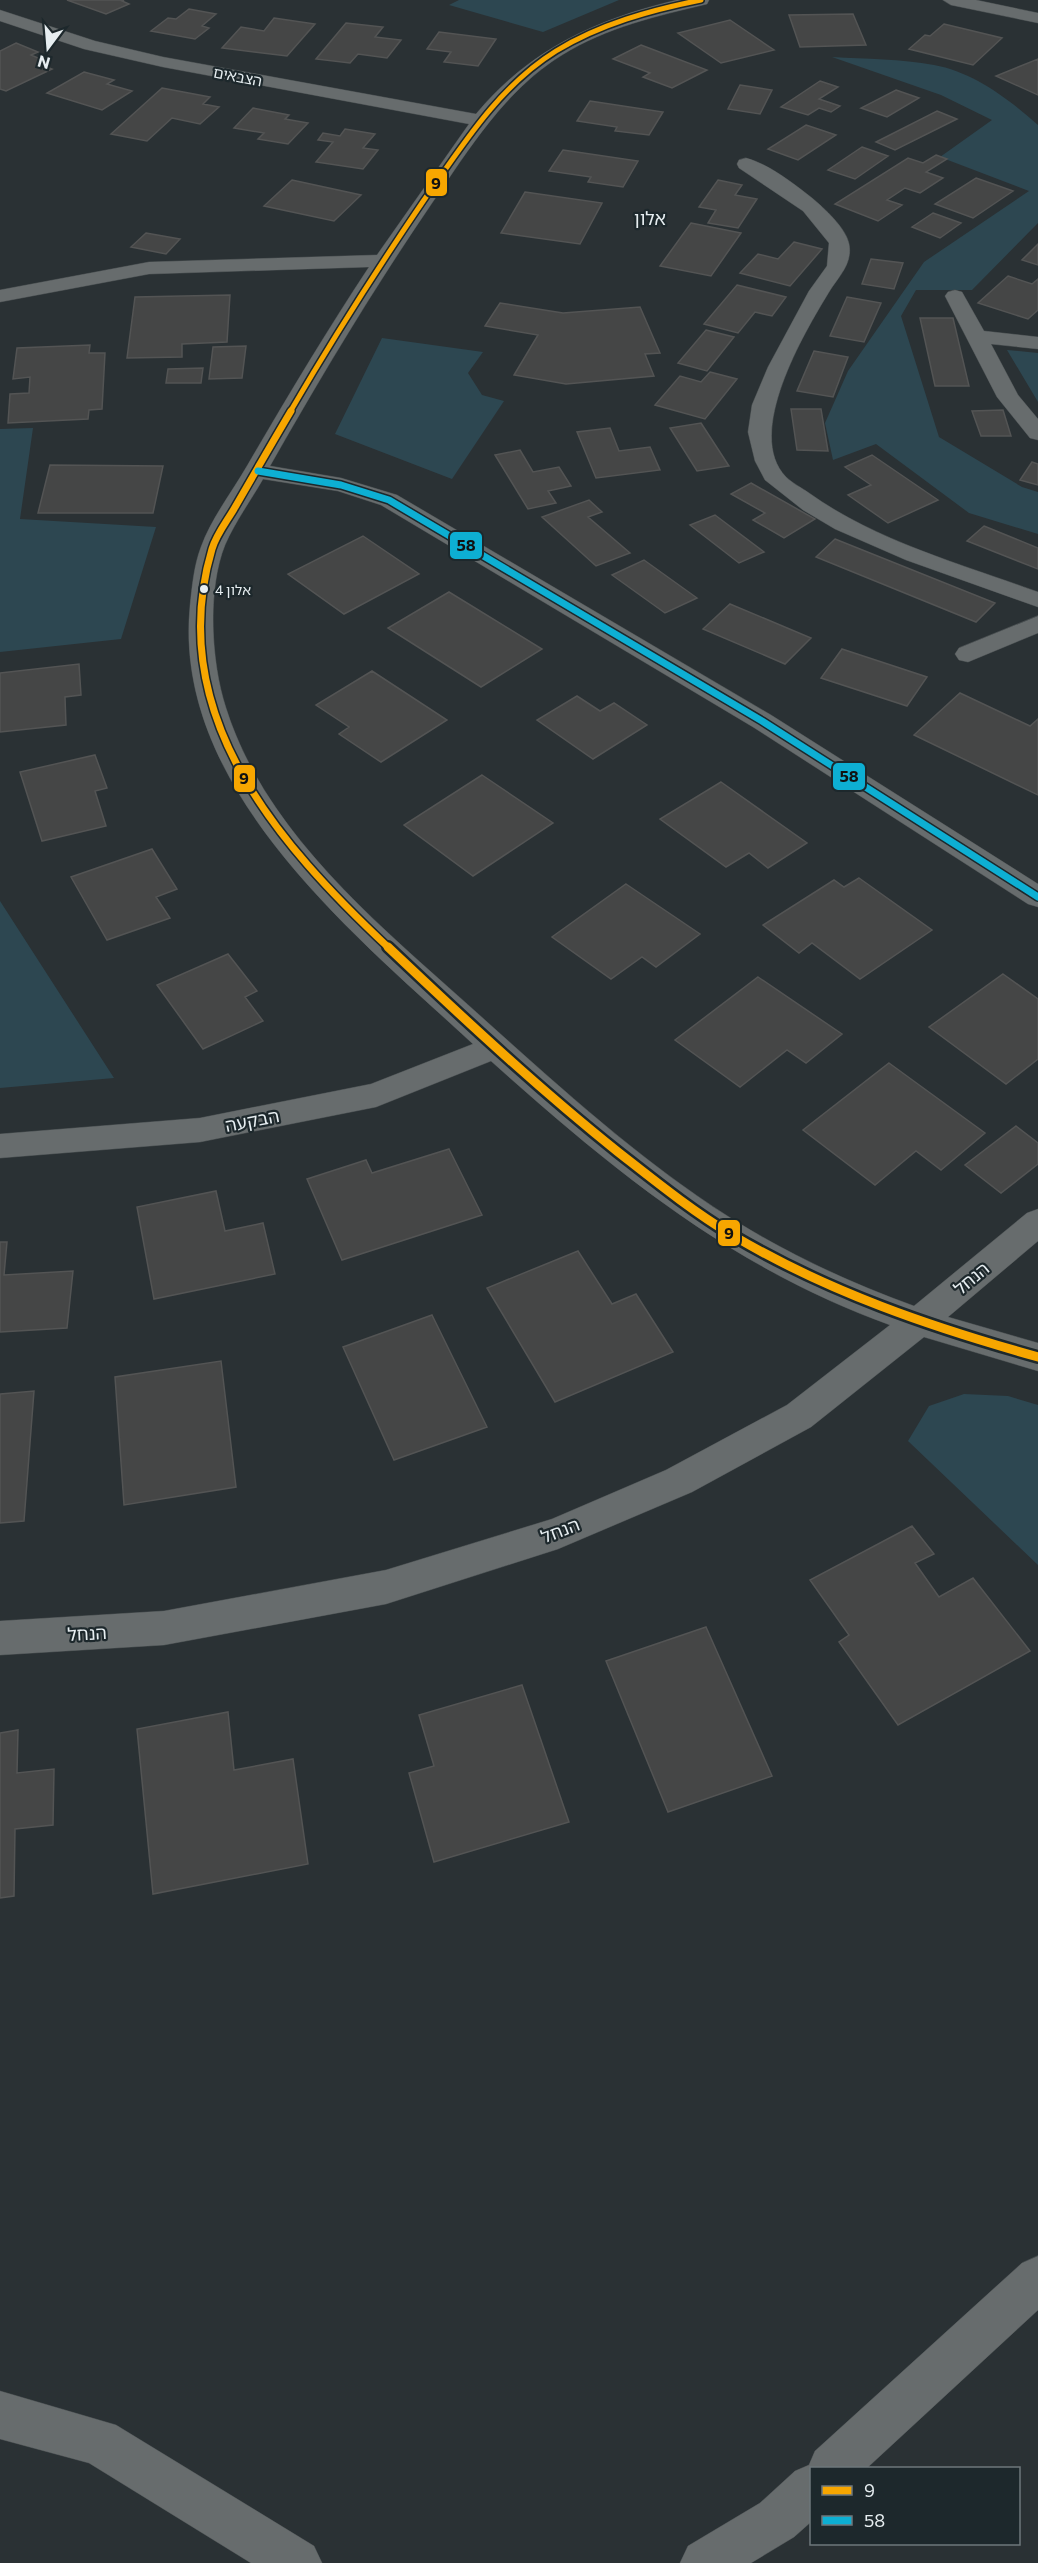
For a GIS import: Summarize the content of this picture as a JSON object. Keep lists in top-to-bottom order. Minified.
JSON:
{"streets":{"street":["הצבאים","הבקעה","הנחל"]},"districts":["אלון"],"places":["אלון 4"],"lines":["transit line 9","transit line 58"],"legend":["9","58"],"north":"bottom"}
